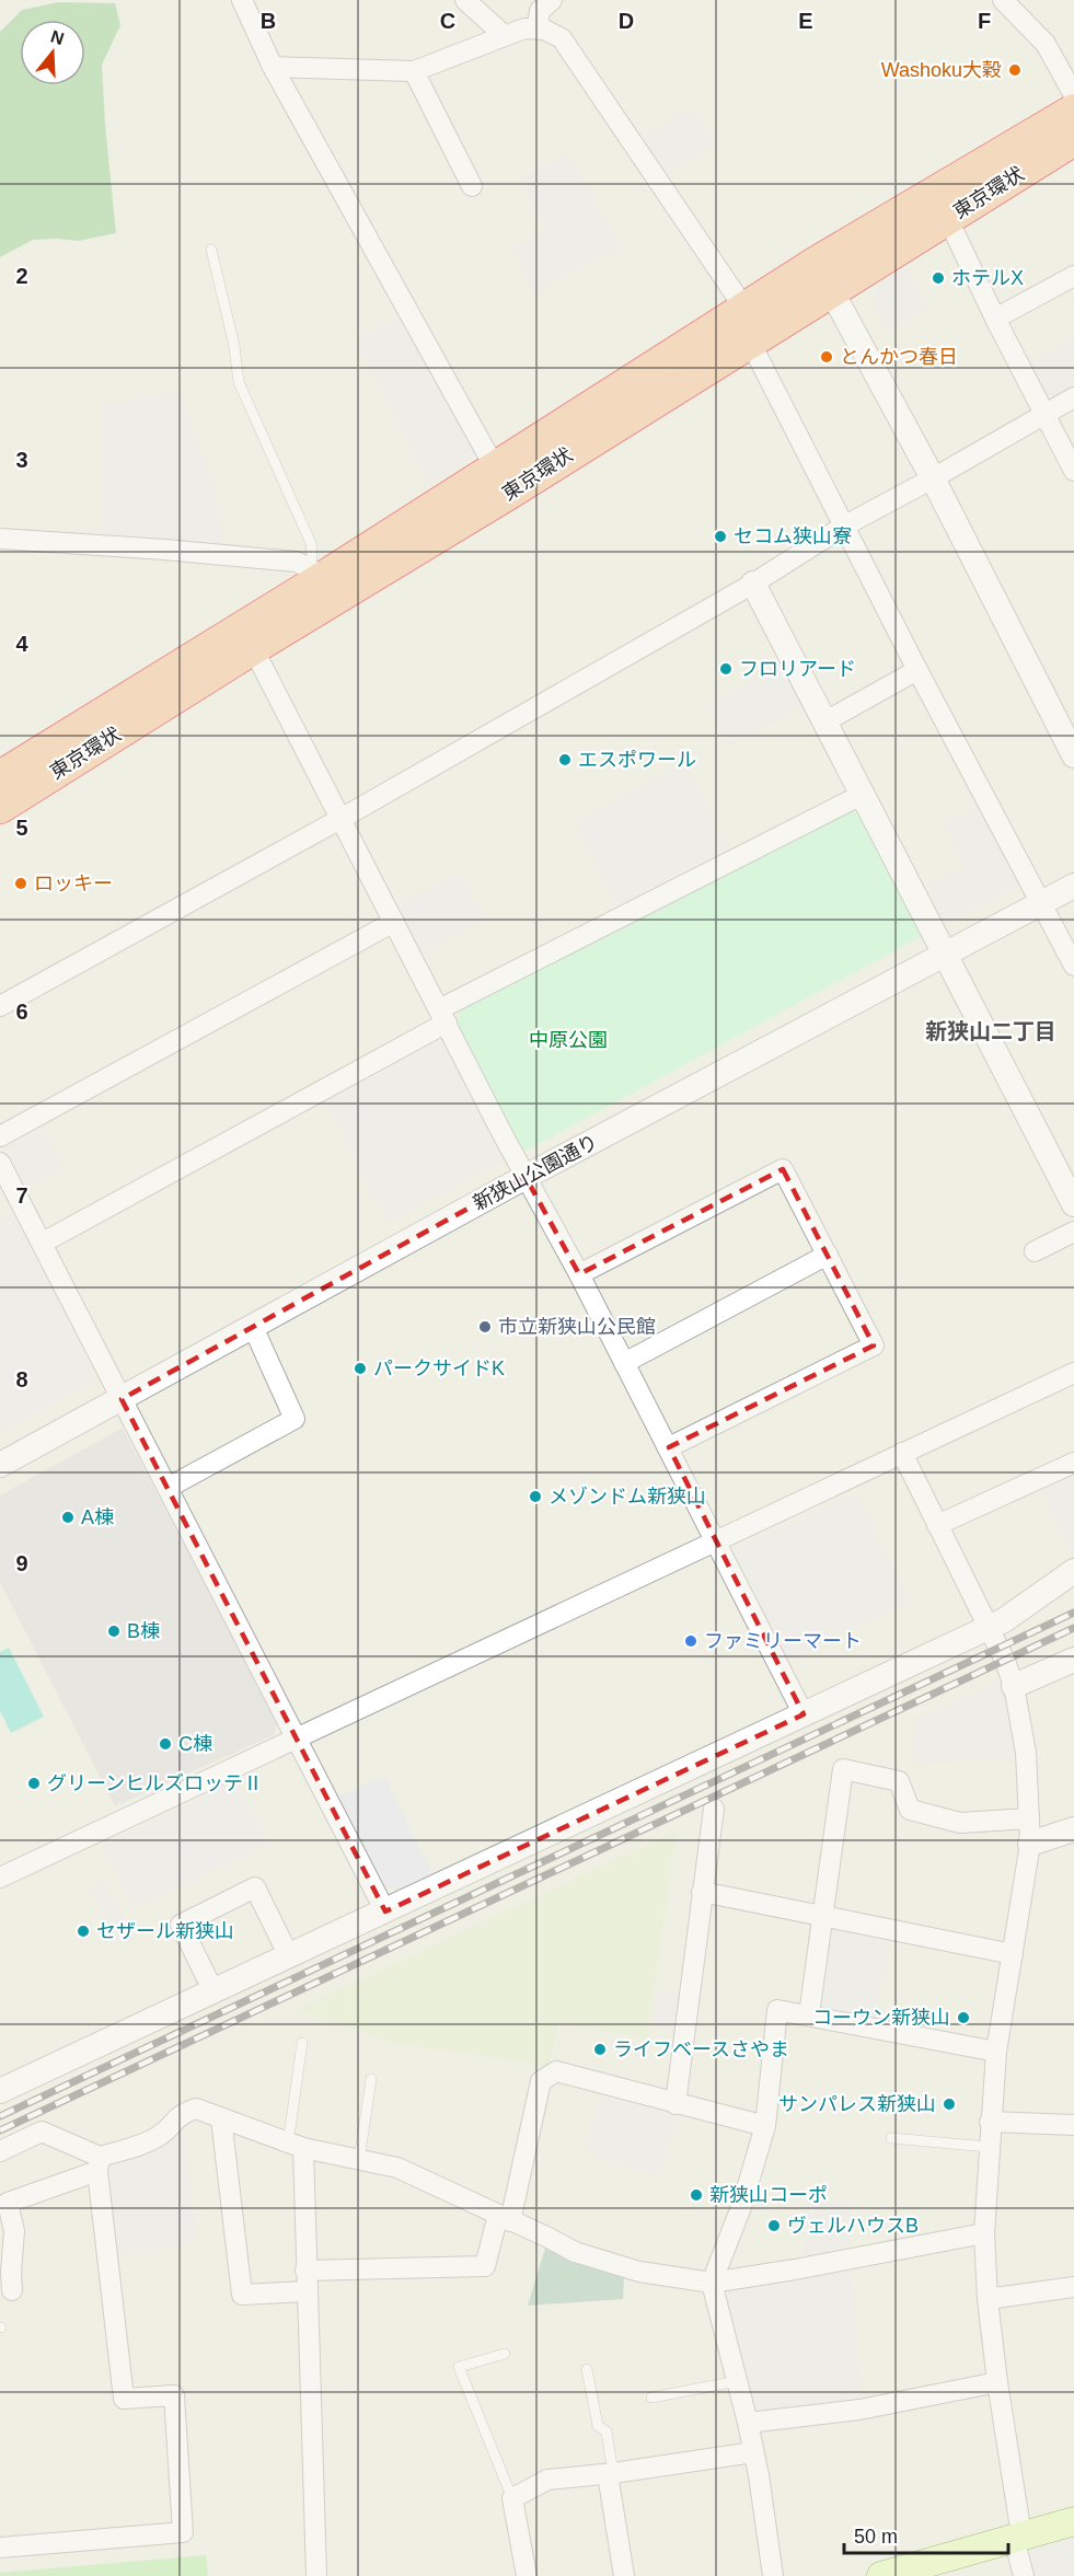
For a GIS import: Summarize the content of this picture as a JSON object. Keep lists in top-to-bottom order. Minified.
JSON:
{"streets":{"highway":["東京環状"],"street":["新狭山公園通り"]},"districts":["新狭山二丁目"],"parks":["中原公園"],"places":["Washoku大穀","ホテルX","とんかつ春日","セコム狭山寮","フロリアード","エスポワール","ロッキー","市立新狭山公民館","パークサイドK","メゾンドム新狭山","A棟","B棟","ファミリーマート","C棟","グリーンヒルズロッテⅡ","セザール新狭山","コーウン新狭山","ライフベースさやま","サンパレス新狭山","新狭山コーポ","ヴェルハウスB"],"scale_bar":"50 m","north":"top","grid":{"columns":["B","C","D","E","F"],"rows":["2","3","4","5","6","7","8","9"]}}
